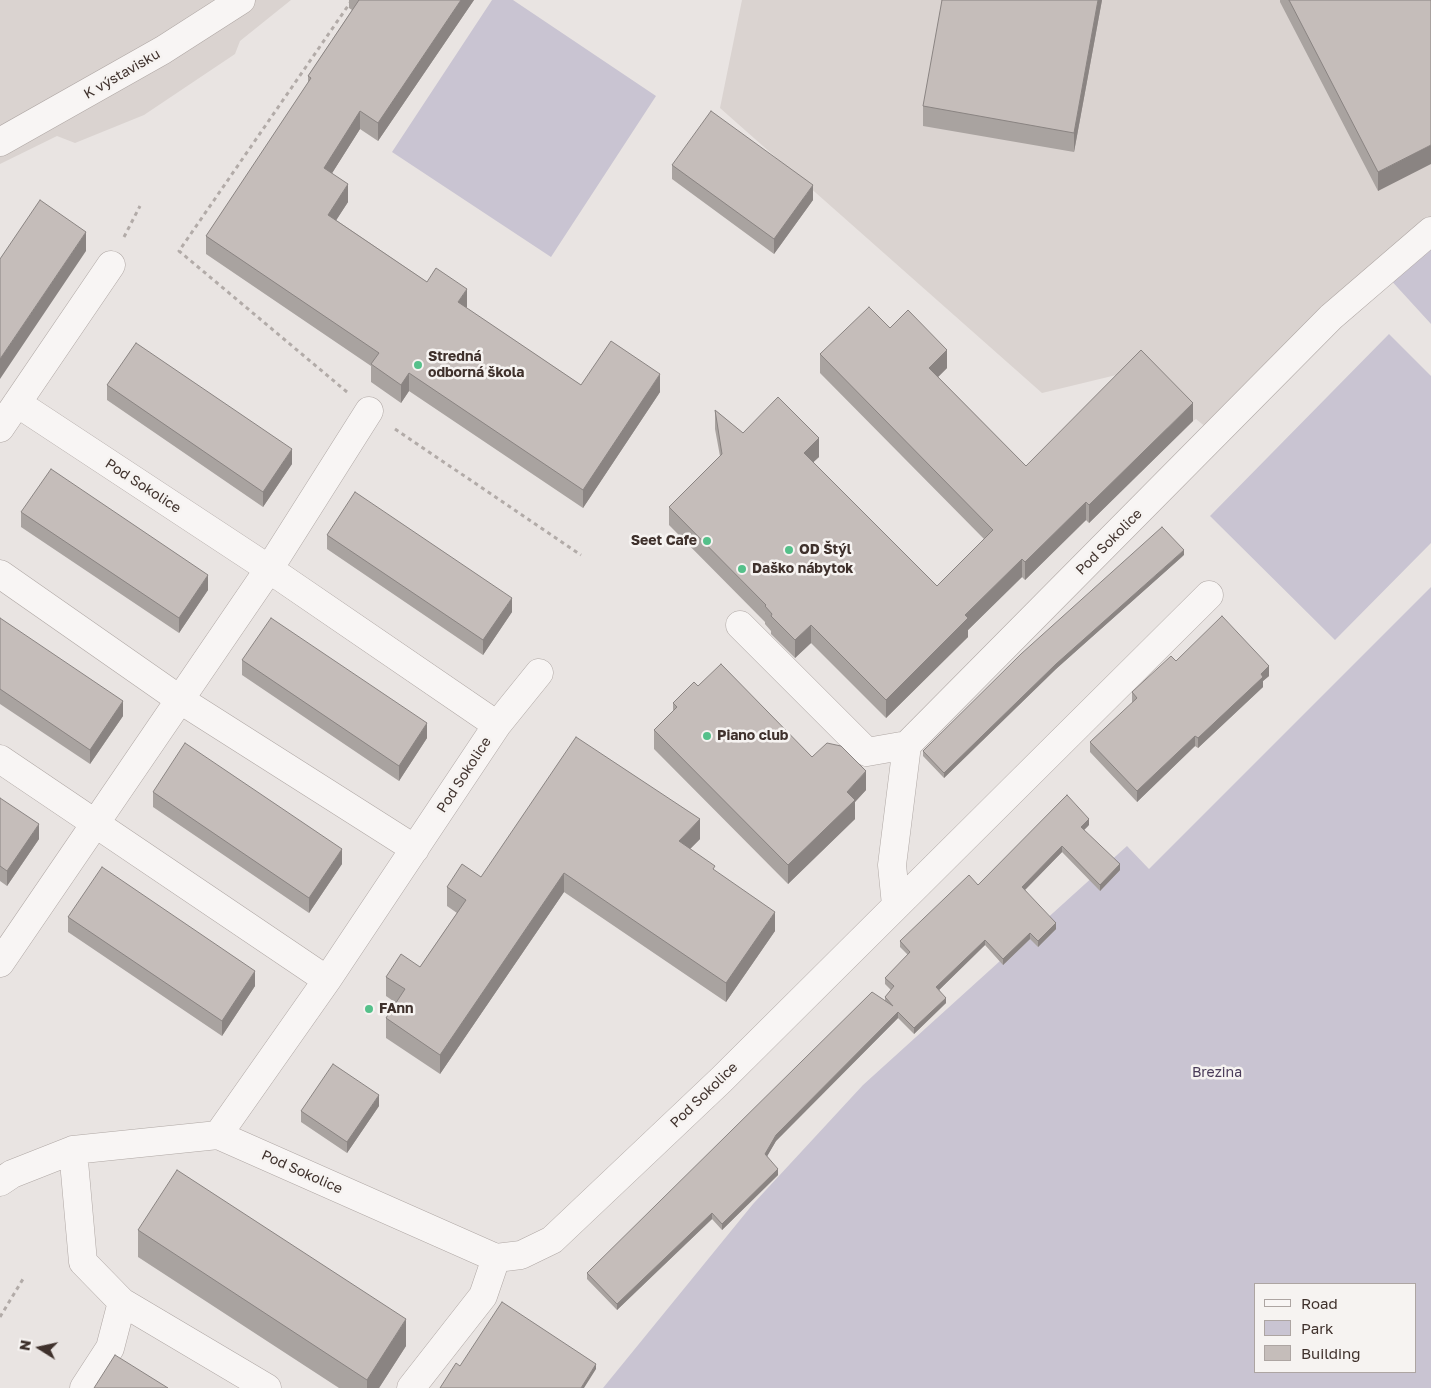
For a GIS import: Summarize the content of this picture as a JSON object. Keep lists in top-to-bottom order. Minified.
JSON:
{"streets":{"street":["K výstavisku","Pod Sokolice"]},"parks":["Brezina"],"places":["Stredná odborná škola","Seet Cafe","OD Štýl","Daško nábytok","Piano club","FAnn"],"legend":["Road","Park","Building"],"north":"left"}
